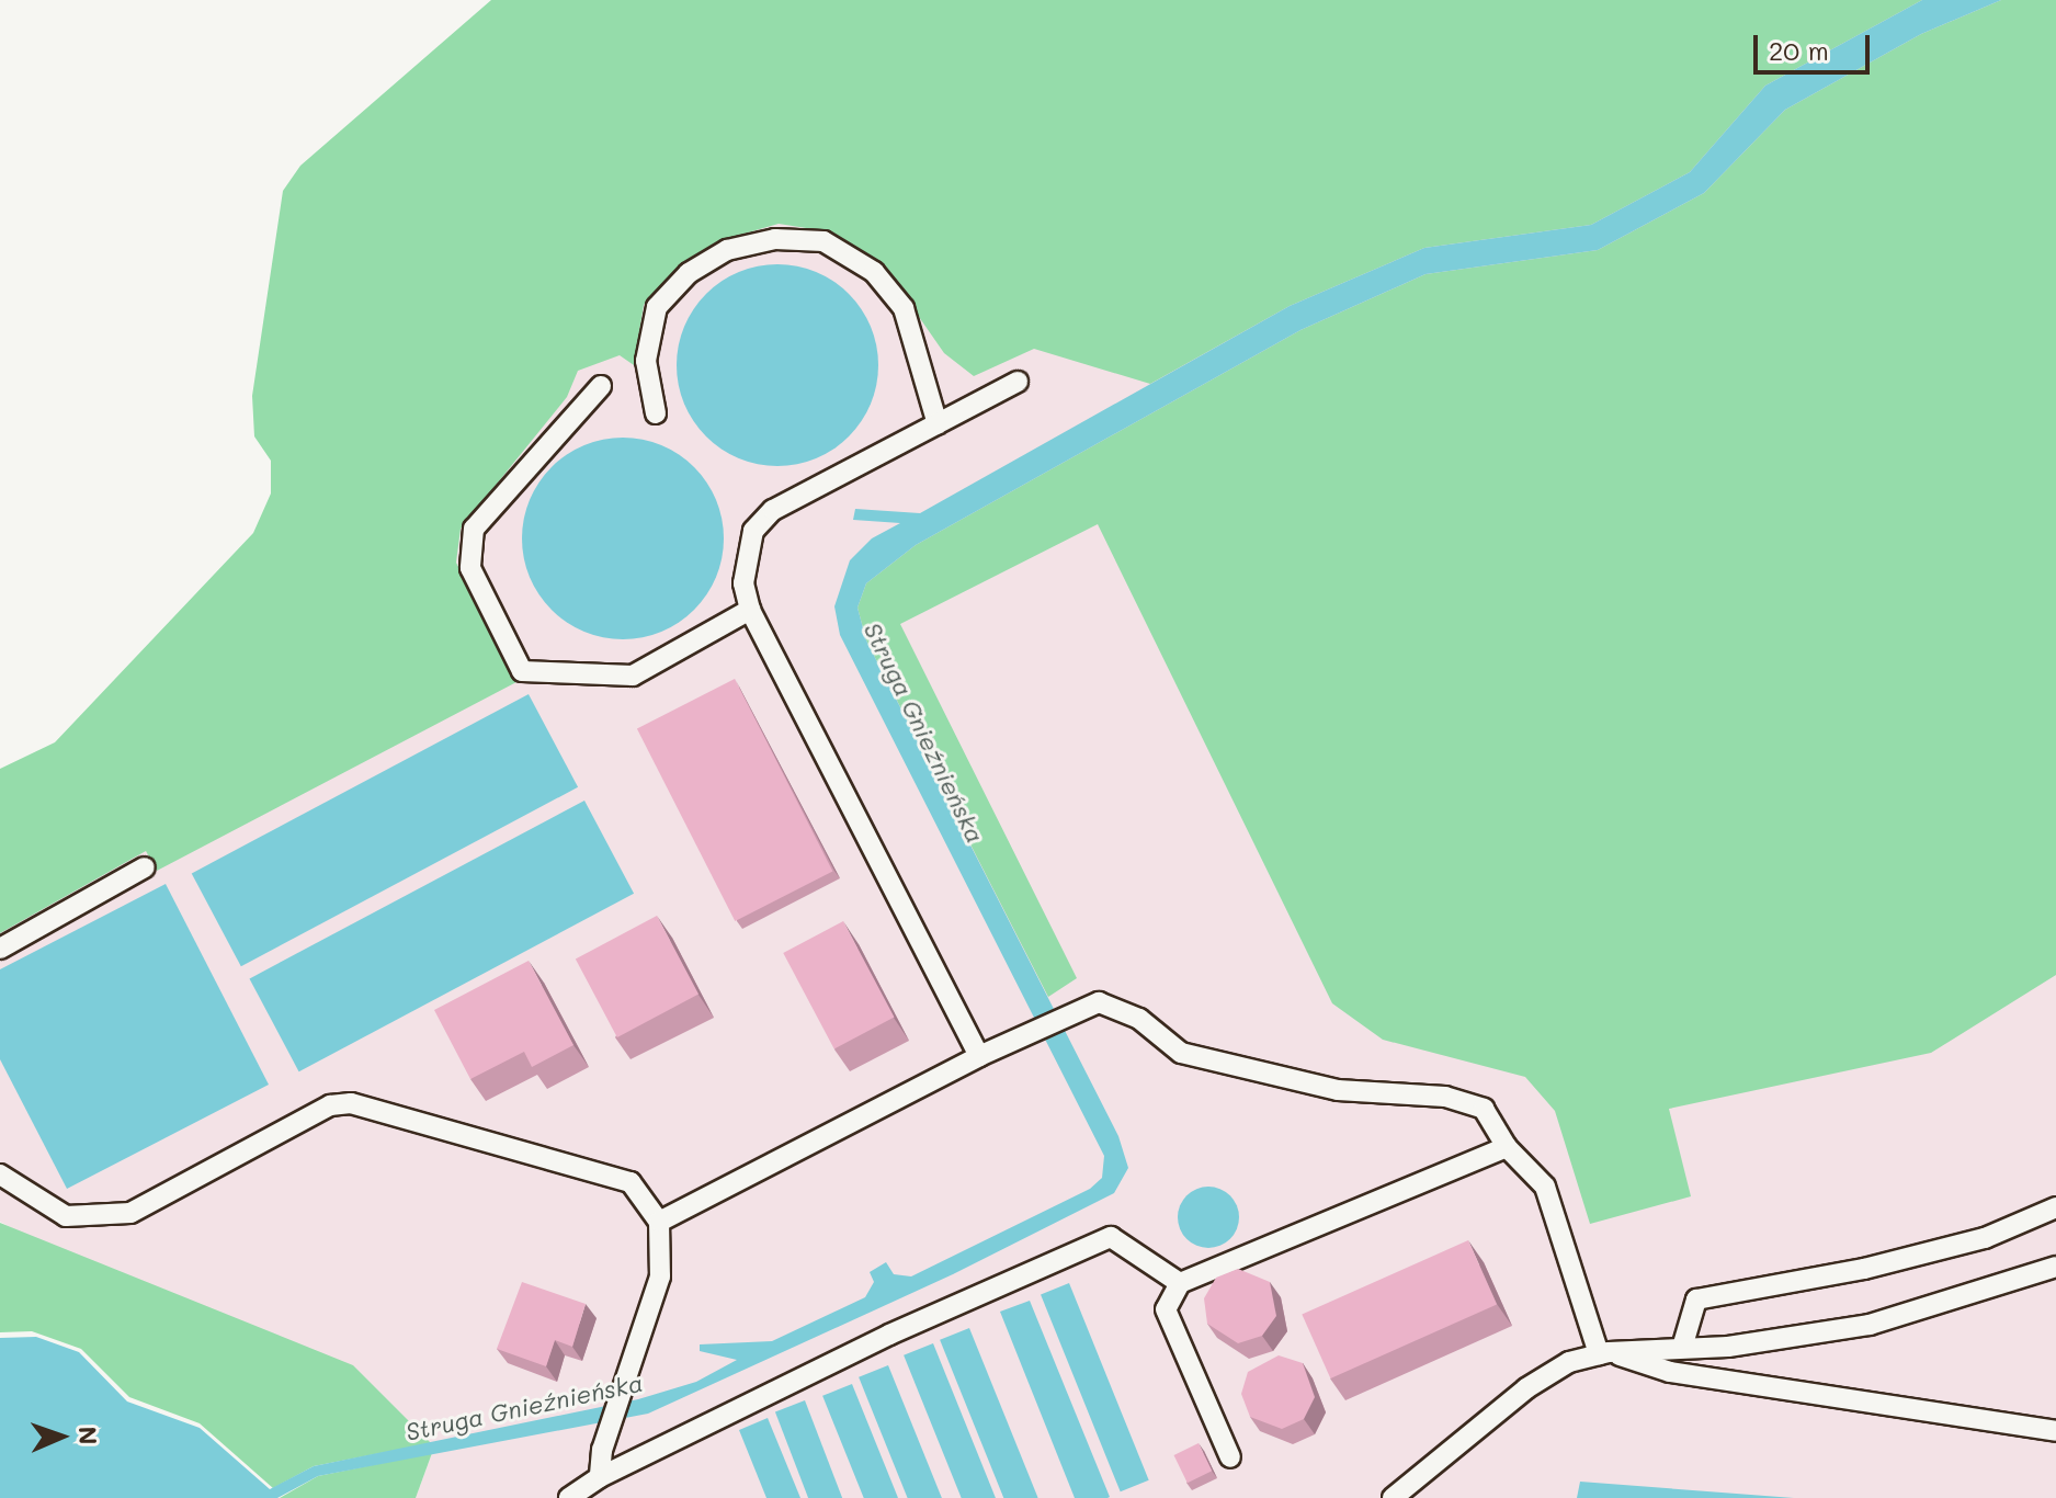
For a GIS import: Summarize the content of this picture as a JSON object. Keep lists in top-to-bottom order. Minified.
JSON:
{"water":["Struga Gnieźnieńska"],"scale_bar":"20 m","north":"right"}
